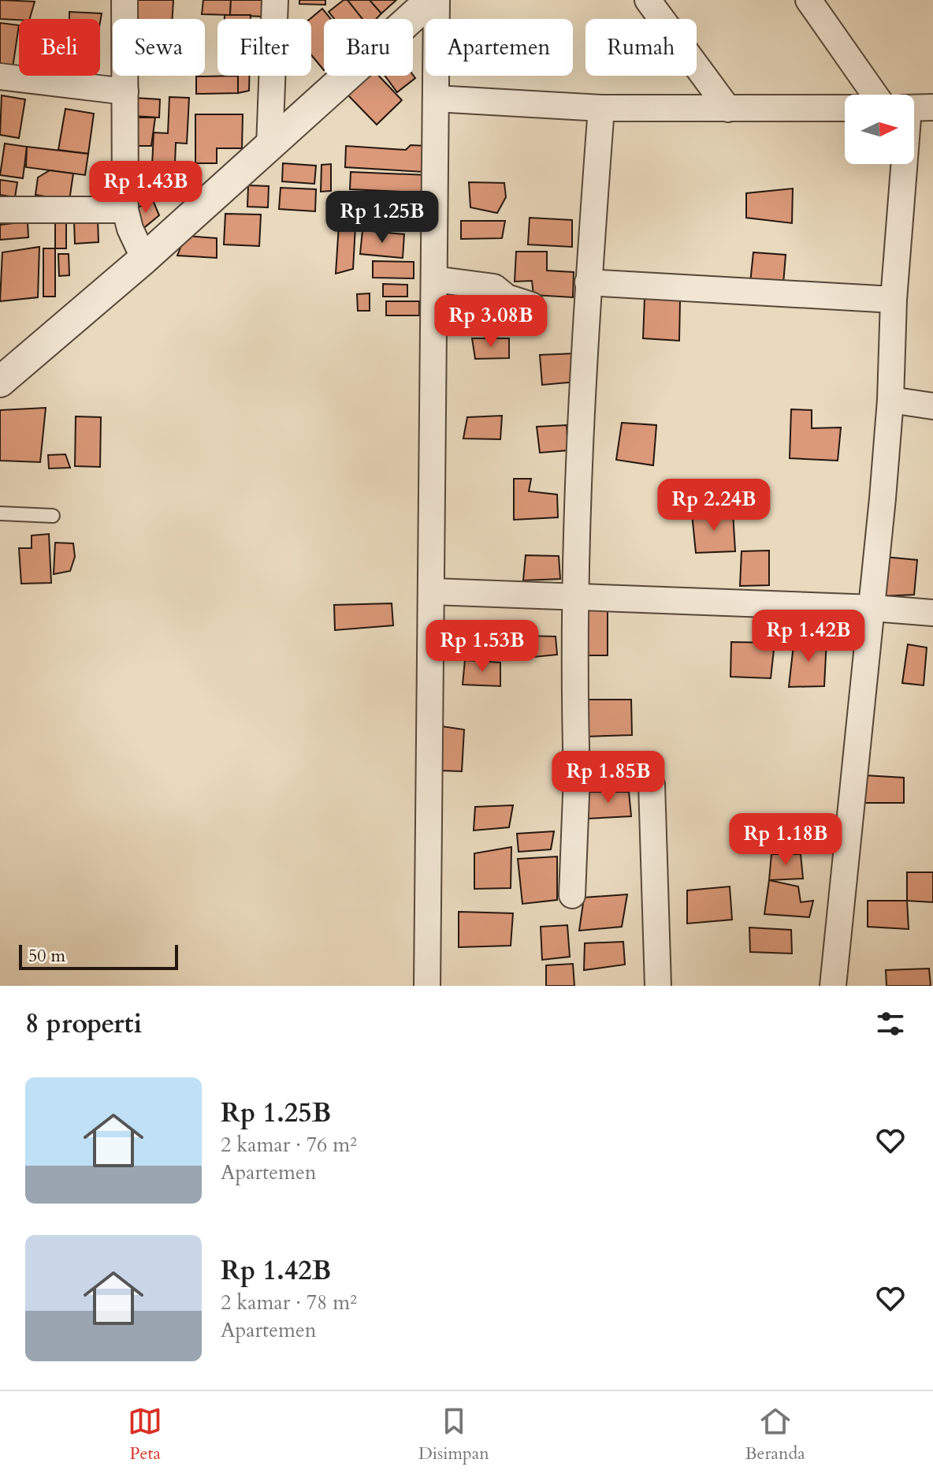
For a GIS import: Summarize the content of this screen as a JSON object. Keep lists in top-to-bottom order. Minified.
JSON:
{"scale_bar":"50 m","north":"right","page":{"chip":["Beli","Sewa","Filter","Baru","Apartemen","Rumah"],"price":["Rp 1.43B","Rp 1.25B","Rp 3.08B","Rp 2.24B","Rp 1.42B","Rp 1.53B","Rp 1.85B","Rp 1.18B"],"scale":"50 m","heading":"8 properti","list":[{"name":"Rp 1.25B","note":"2 kamar · 76 m² · Apartemen"},{"name":"Rp 1.42B","note":"2 kamar · 78 m² · Apartemen"}],"tabs":["Peta","Disimpan","Beranda"]}}
